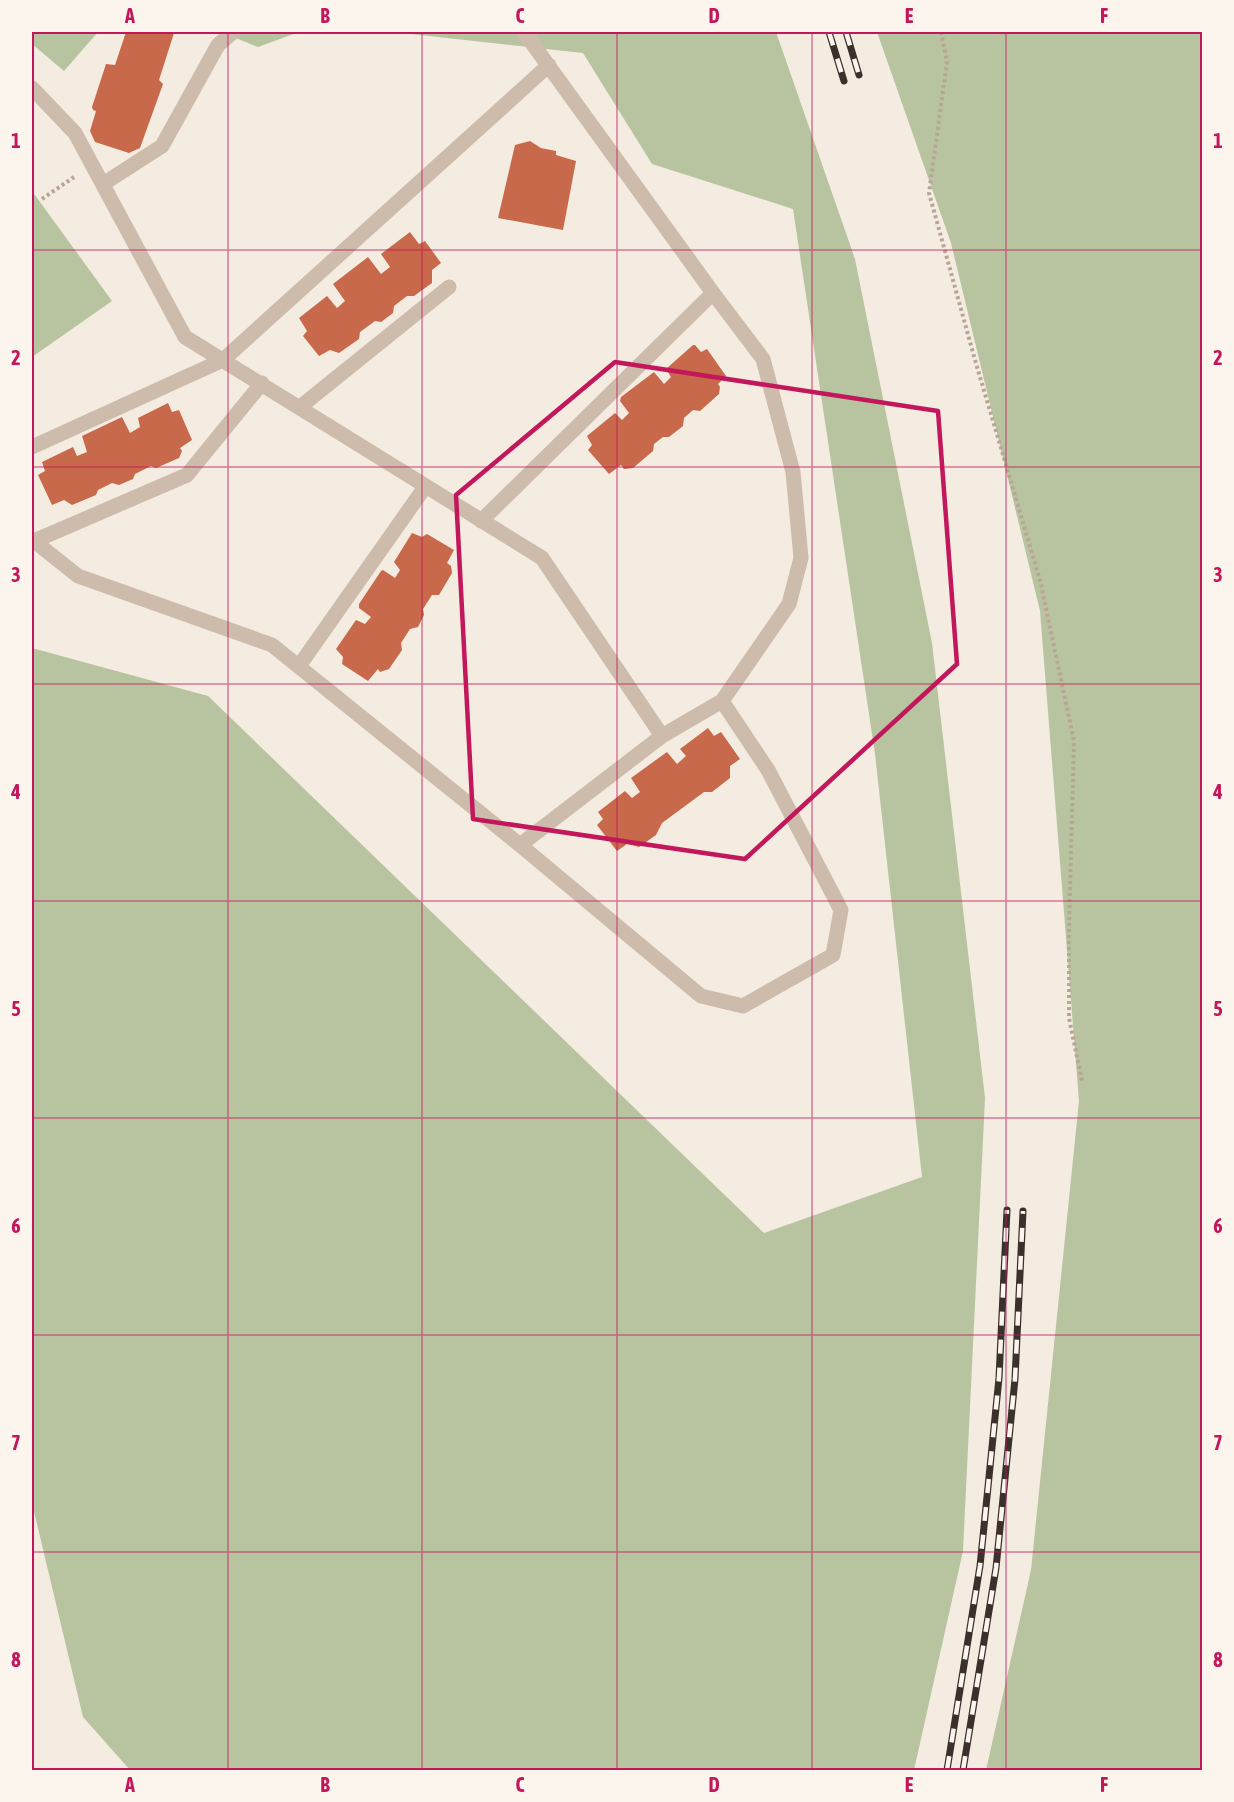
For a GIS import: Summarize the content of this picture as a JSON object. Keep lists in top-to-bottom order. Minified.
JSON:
{"grid":{"columns":["A","B","C","D","E","F"],"rows":["1","2","3","4","5","6","7","8"]}}
